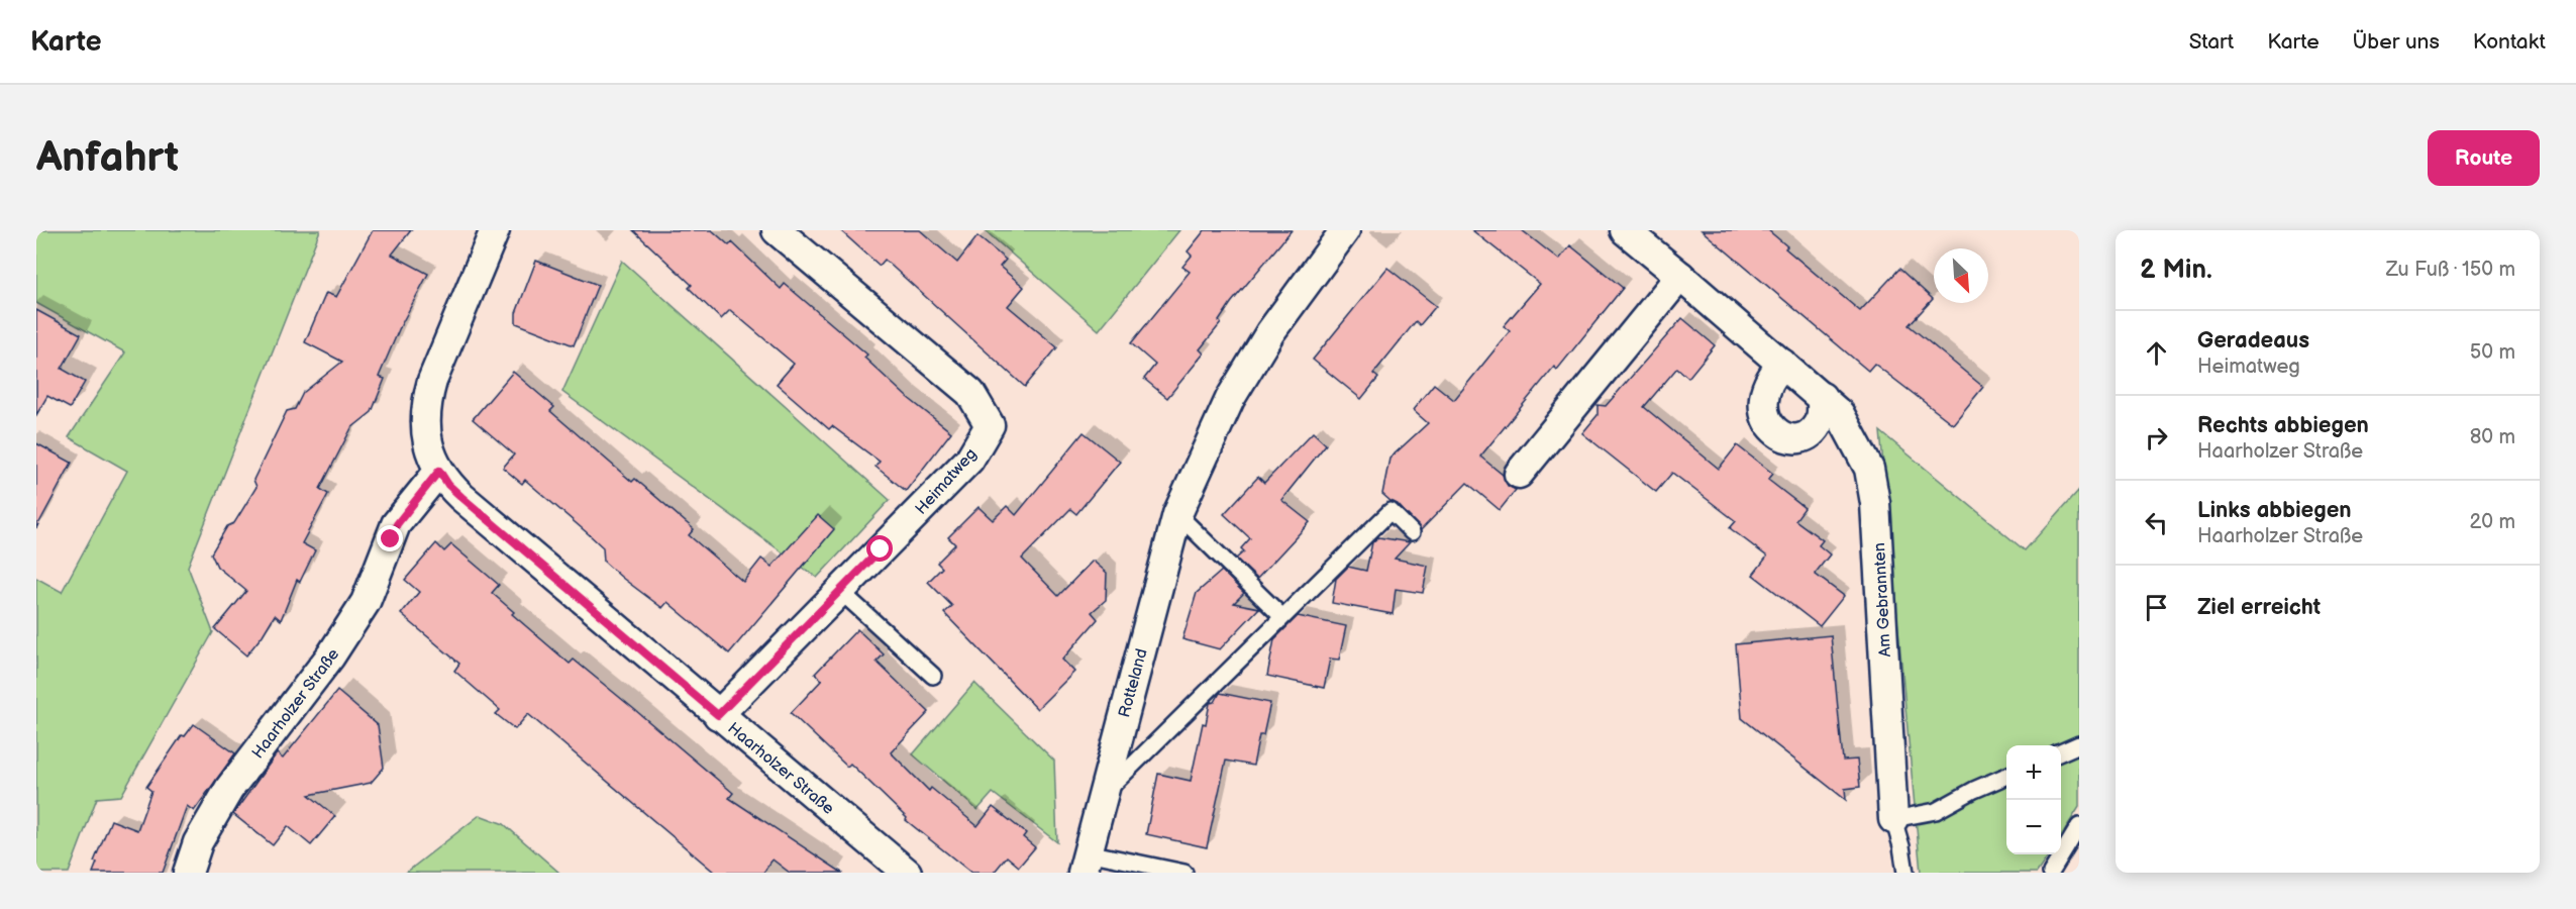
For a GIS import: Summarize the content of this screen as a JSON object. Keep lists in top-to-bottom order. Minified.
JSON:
{"streets":{"street":["Heimatweg","Am Gebrannten","Rotteland","Haarholzer Straße"]},"crossings":[["Heimatweg","Haarholzer Straße"]],"north":"bottom right","page":{"header":"Karte","nav":["Start","Karte","Über uns","Kontakt"],"buttons":"Route","title":"Anfahrt","heading":["2 Min.","Zu Fuß · 150 m"],"list":[["Geradeaus","Heimatweg","50 m"],["Rechts abbiegen","Haarholzer Straße","80 m"],["Links abbiegen","Haarholzer Straße","20 m"],"Ziel erreicht"],"map_buttons":["+","−"]}}
